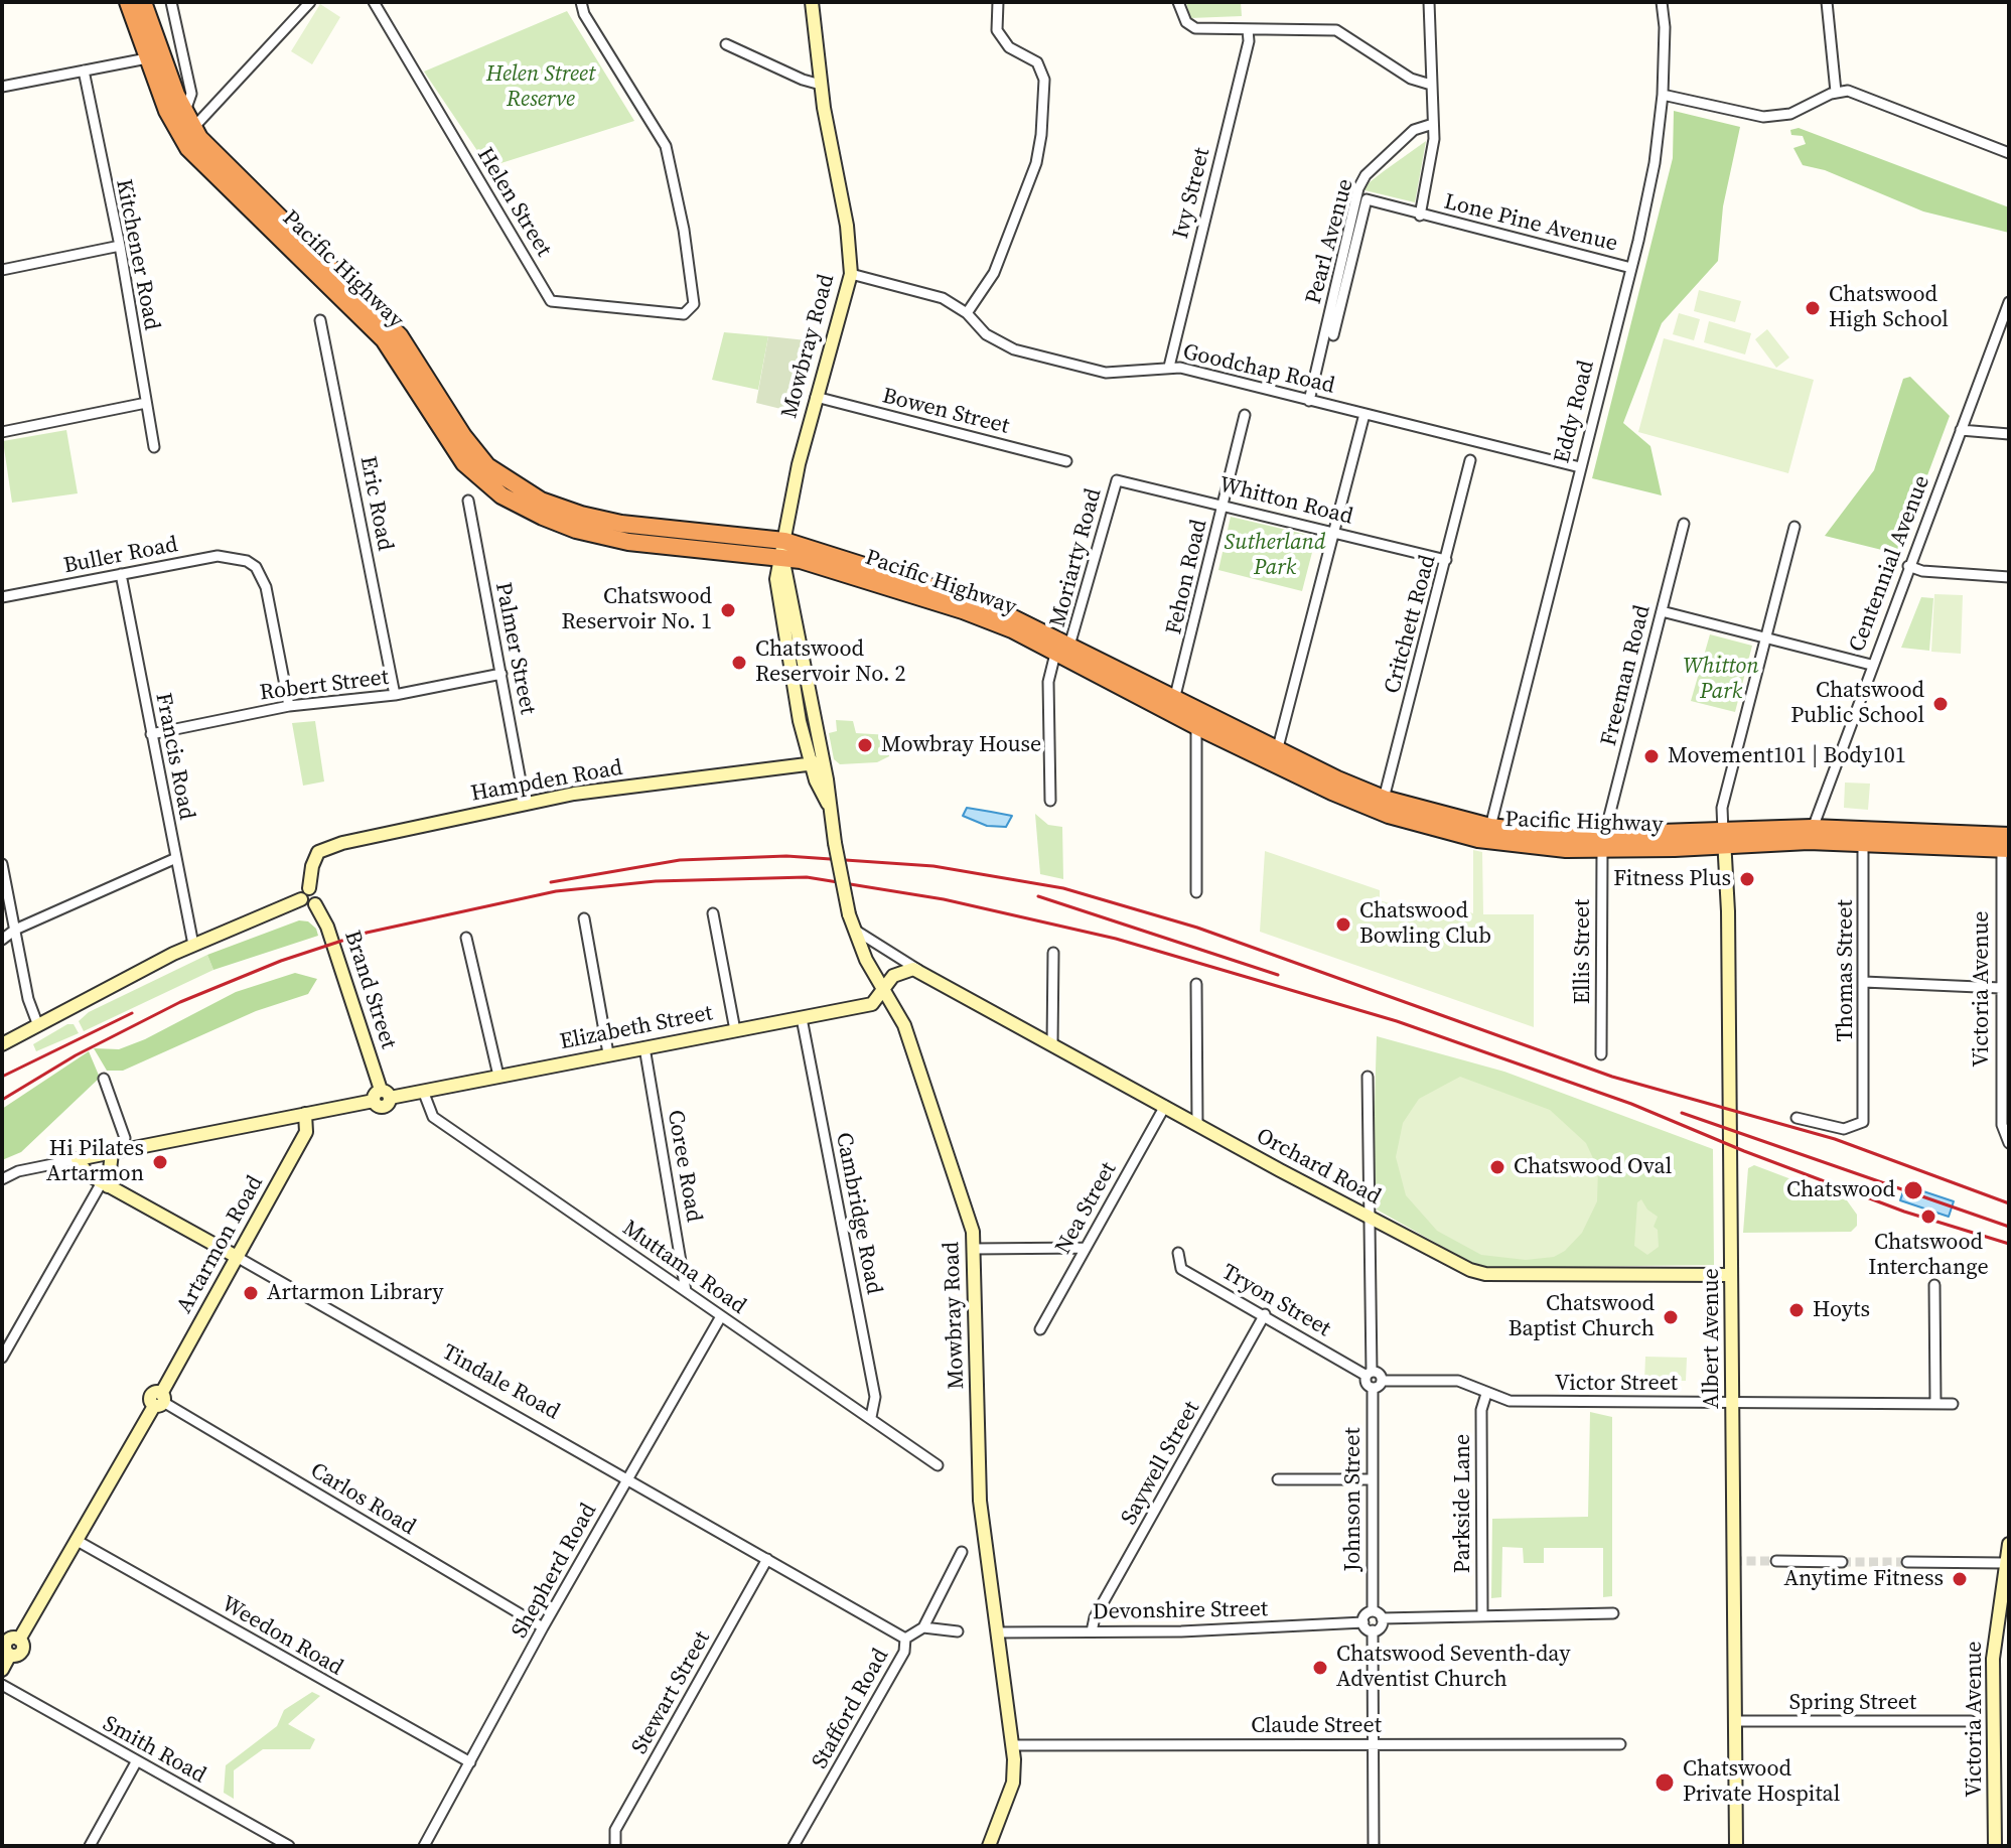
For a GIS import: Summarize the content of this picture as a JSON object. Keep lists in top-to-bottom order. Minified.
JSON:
{"streets":{"highway":["Pacific Highway"],"street":["Ivy Street","Helen Street","Lone Pine Avenue","Pearl Avenue","Kitchener Road","Mowbray Road","Goodchap Road","Bowen Street","Eddy Road","Whitton Road","Eric Road","Buller Road","Moriarty Road","Centennial Avenue","Fehon Road","Critchett Road","Palmer Street","Freeman Road","Robert Street","Francis Road","Hampden Road","Ellis Street","Thomas Street","Victoria Avenue","Brand Street","Elizabeth Street","Coree Road","Orchard Road","Nea Street","Cambridge Road","Artarmon Road","Muttama Road","Tryon Street","Albert Avenue","Tindale Road","Victor Street","Saywell Street","Carlos Road","Johnson Street","Parkside Lane","Shepherd Road","Devonshire Street","Weedon Road","Stewart Street","Spring Street","Stafford Road","Claude Street","Smith Road"]},"crossings":[["Ivy Street","Goodchap Road"],["Lone Pine Avenue","Pearl Avenue"],["Lone Pine Avenue","Eddy Road"],["Pearl Avenue","Goodchap Road"],["Pacific Highway","Mowbray Road"],["Pacific Highway","Eddy Road"],["Pacific Highway","Moriarty Road"],["Pacific Highway","Centennial Avenue"],["Pacific Highway","Fehon Road"],["Pacific Highway","Critchett Road"],["Pacific Highway","Freeman Road"],["Pacific Highway","Ellis Street"],["Pacific Highway","Thomas Street"],["Pacific Highway","Victoria Avenue"],["Pacific Highway","Albert Avenue"],["Mowbray Road","Goodchap Road"],["Mowbray Road","Bowen Street"],["Mowbray Road","Hampden Road"],["Mowbray Road","Elizabeth Street"],["Mowbray Road","Orchard Road"],["Mowbray Road","Devonshire Street"],["Mowbray Road","Claude Street"],["Goodchap Road","Eddy Road"],["Whitton Road","Moriarty Road"],["Whitton Road","Fehon Road"],["Whitton Road","Critchett Road"],["Eric Road","Robert Street"],["Buller Road","Robert Street"],["Buller Road","Francis Road"],["Palmer Street","Robert Street"],["Palmer Street","Hampden Road"],["Freeman Road","Ellis Street"],["Robert Street","Francis Road"],["Hampden Road","Brand Street"],["Brand Street","Elizabeth Street"],["Elizabeth Street","Coree Road"],["Elizabeth Street","Cambridge Road"],["Elizabeth Street","Artarmon Road"],["Elizabeth Street","Muttama Road"],["Elizabeth Street","Tindale Road"],["Coree Road","Muttama Road"],["Orchard Road","Nea Street"],["Orchard Road","Albert Avenue"],["Cambridge Road","Muttama Road"],["Artarmon Road","Tindale Road"],["Artarmon Road","Carlos Road"],["Artarmon Road","Weedon Road"],["Muttama Road","Shepherd Road"],["Tryon Street","Victor Street"],["Tryon Street","Saywell Street"],["Albert Avenue","Victor Street"],["Albert Avenue","Spring Street"],["Tindale Road","Shepherd Road"],["Tindale Road","Stewart Street"],["Tindale Road","Stafford Road"],["Victor Street","Parkside Lane"],["Saywell Street","Devonshire Street"],["Carlos Road","Shepherd Road"],["Johnson Street","Devonshire Street"],["Shepherd Road","Weedon Road"]],"parks":["Helen Street Reserve","Sutherland Park","Whitton Park"],"places":["Chatswood High School","Chatswood Reservoir No. 1","Chatswood Reservoir No. 2","Chatswood Public School","Mowbray House","Movement101 | Body101","Fitness Plus","Chatswood Bowling Club","Hi Pilates Artarmon","Chatswood Oval","Chatswood","Chatswood Interchange","Artarmon Library","Hoyts","Chatswood Baptist Church","Anytime Fitness","Chatswood Seventh-day Adventist Church","Chatswood Private Hospital"]}
